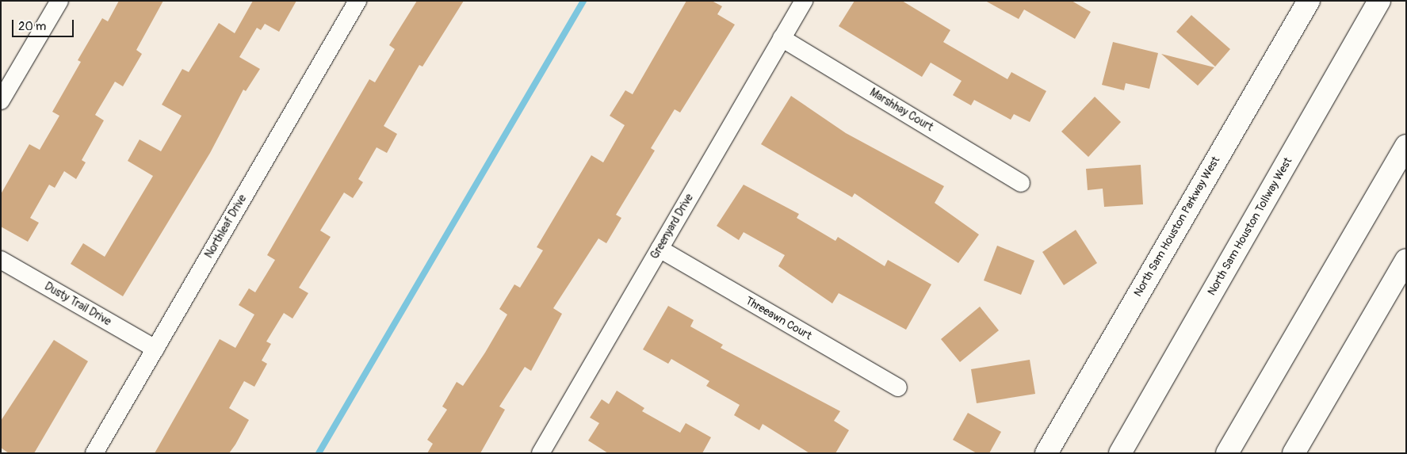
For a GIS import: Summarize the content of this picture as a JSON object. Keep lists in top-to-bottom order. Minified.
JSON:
{"streets":{"main road":["North Sam Houston Parkway West","North Sam Houston Tollway West"],"street":["Marshhay Court","Northleaf Drive","Greenyard Drive","Dusty Trail Drive","Threeawn Court"]},"crossings":[["Marshhay Court","Greenyard Drive"],["Northleaf Drive","Dusty Trail Drive"],["Greenyard Drive","Threeawn Court"]],"scale_bar":"20 m"}
